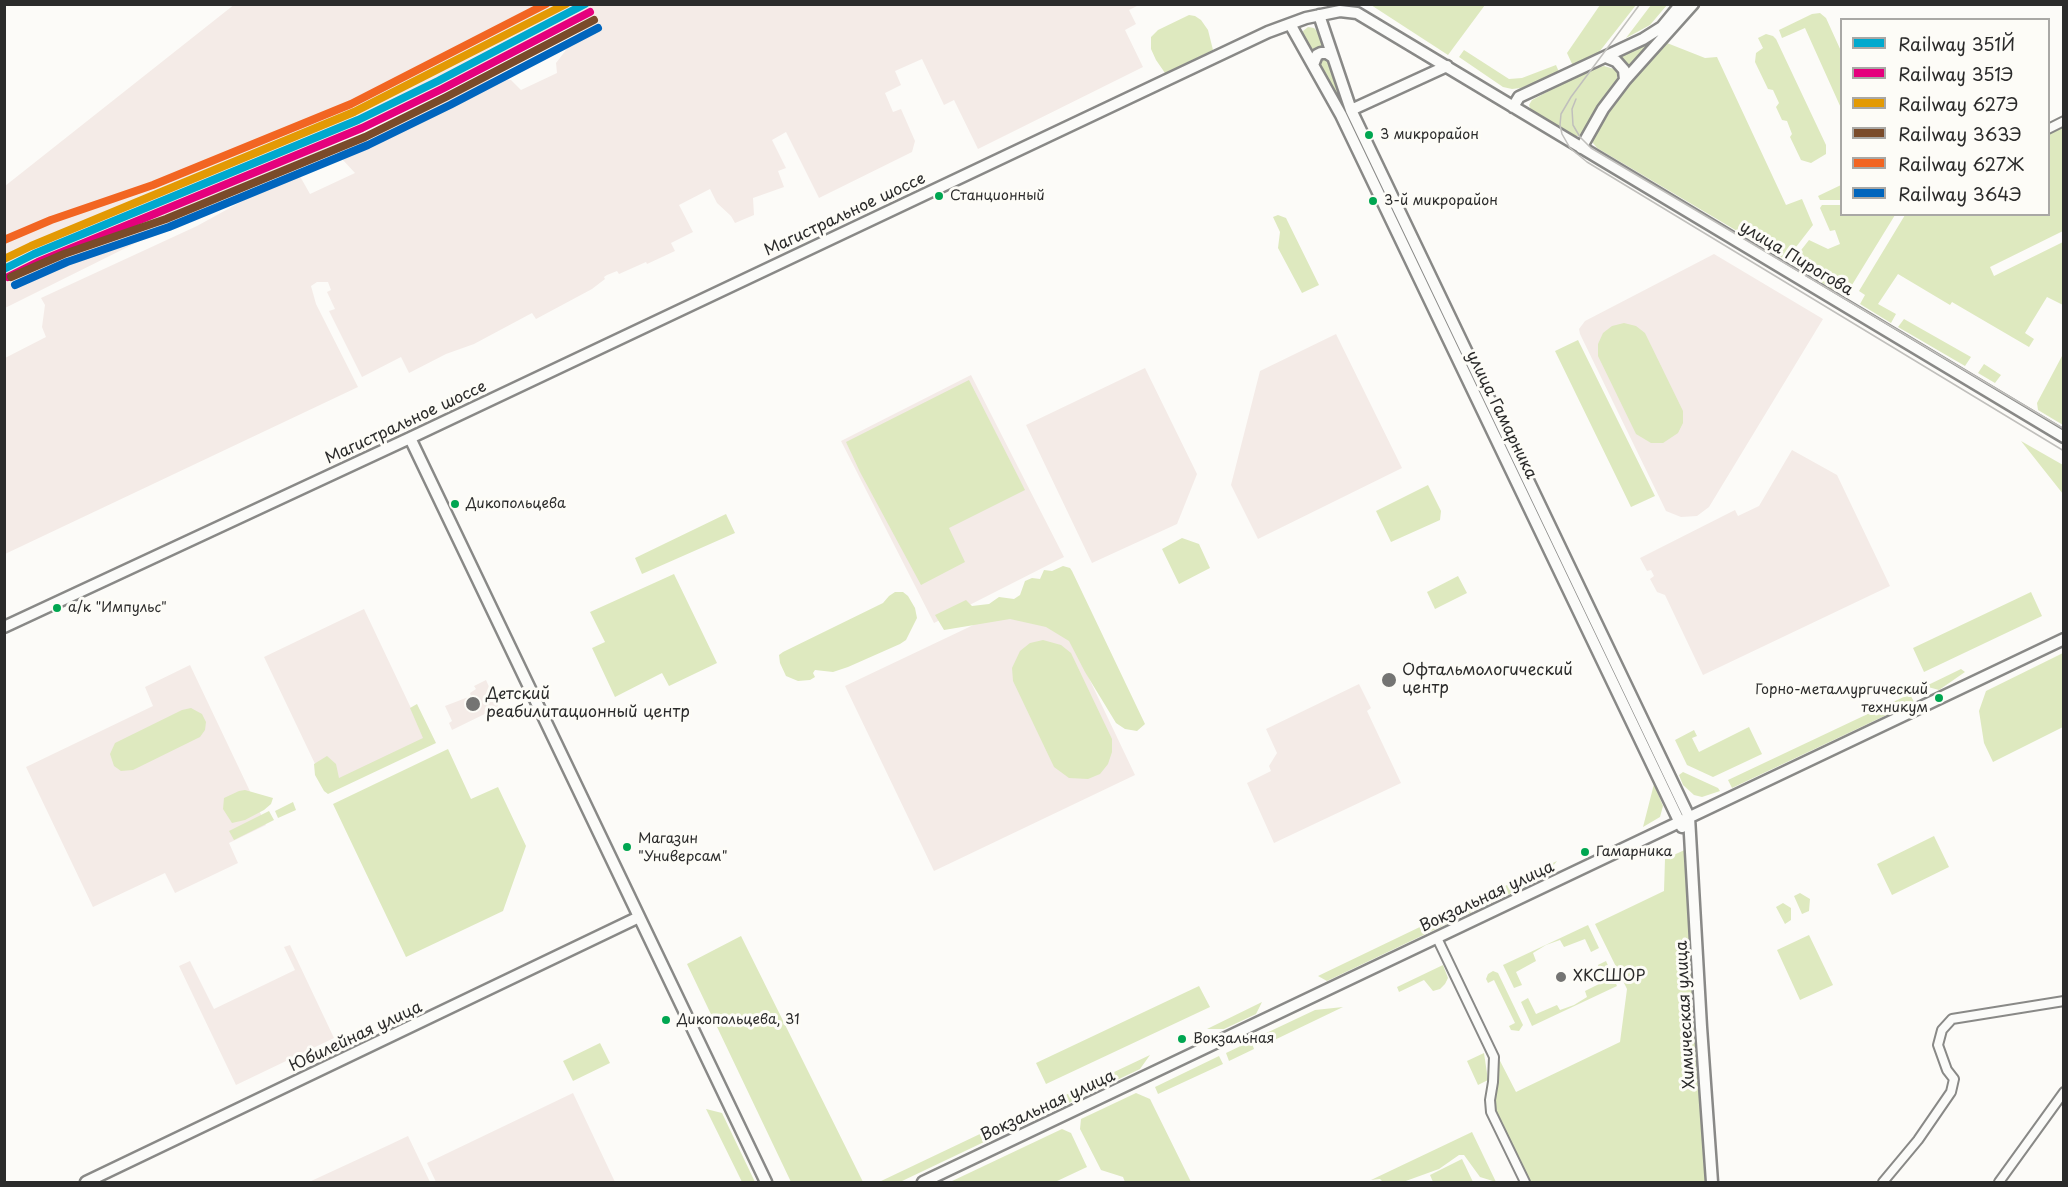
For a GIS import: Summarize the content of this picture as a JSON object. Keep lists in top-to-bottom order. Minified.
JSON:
{"streets":{"main road":["Магистральное шоссе","улица Пирогова","улица Гамарника","Вокзальная улица","Химическая улица","Юбилейная улица"]},"crossings":[["Магистральное шоссе","улица Пирогова"],["Магистральное шоссе","улица Гамарника"],["улица Гамарника","Вокзальная улица"],["улица Гамарника","Химическая улица"],["Вокзальная улица","Химическая улица"]],"places":["3 микрорайон","Станционный","3-й микрорайон","Дикопольцева","а/к \"Импульс\"","Офтальмологический центр","Горно-металлургический техникум","Детский реабилитационный центр","Магазин \"Универсам\"","Гамарника","ХКСШОР","Дикопольцева, 31","Вокзальная"],"lines":["rail line 351Й","rail line 627Э","rail line 627Ж","rail line 351Э","rail line 363Э","rail line 364Э"],"legend":["Railway 351Й","Railway 351Э","Railway 627Э","Railway 363Э","Railway 627Ж","Railway 364Э"]}
